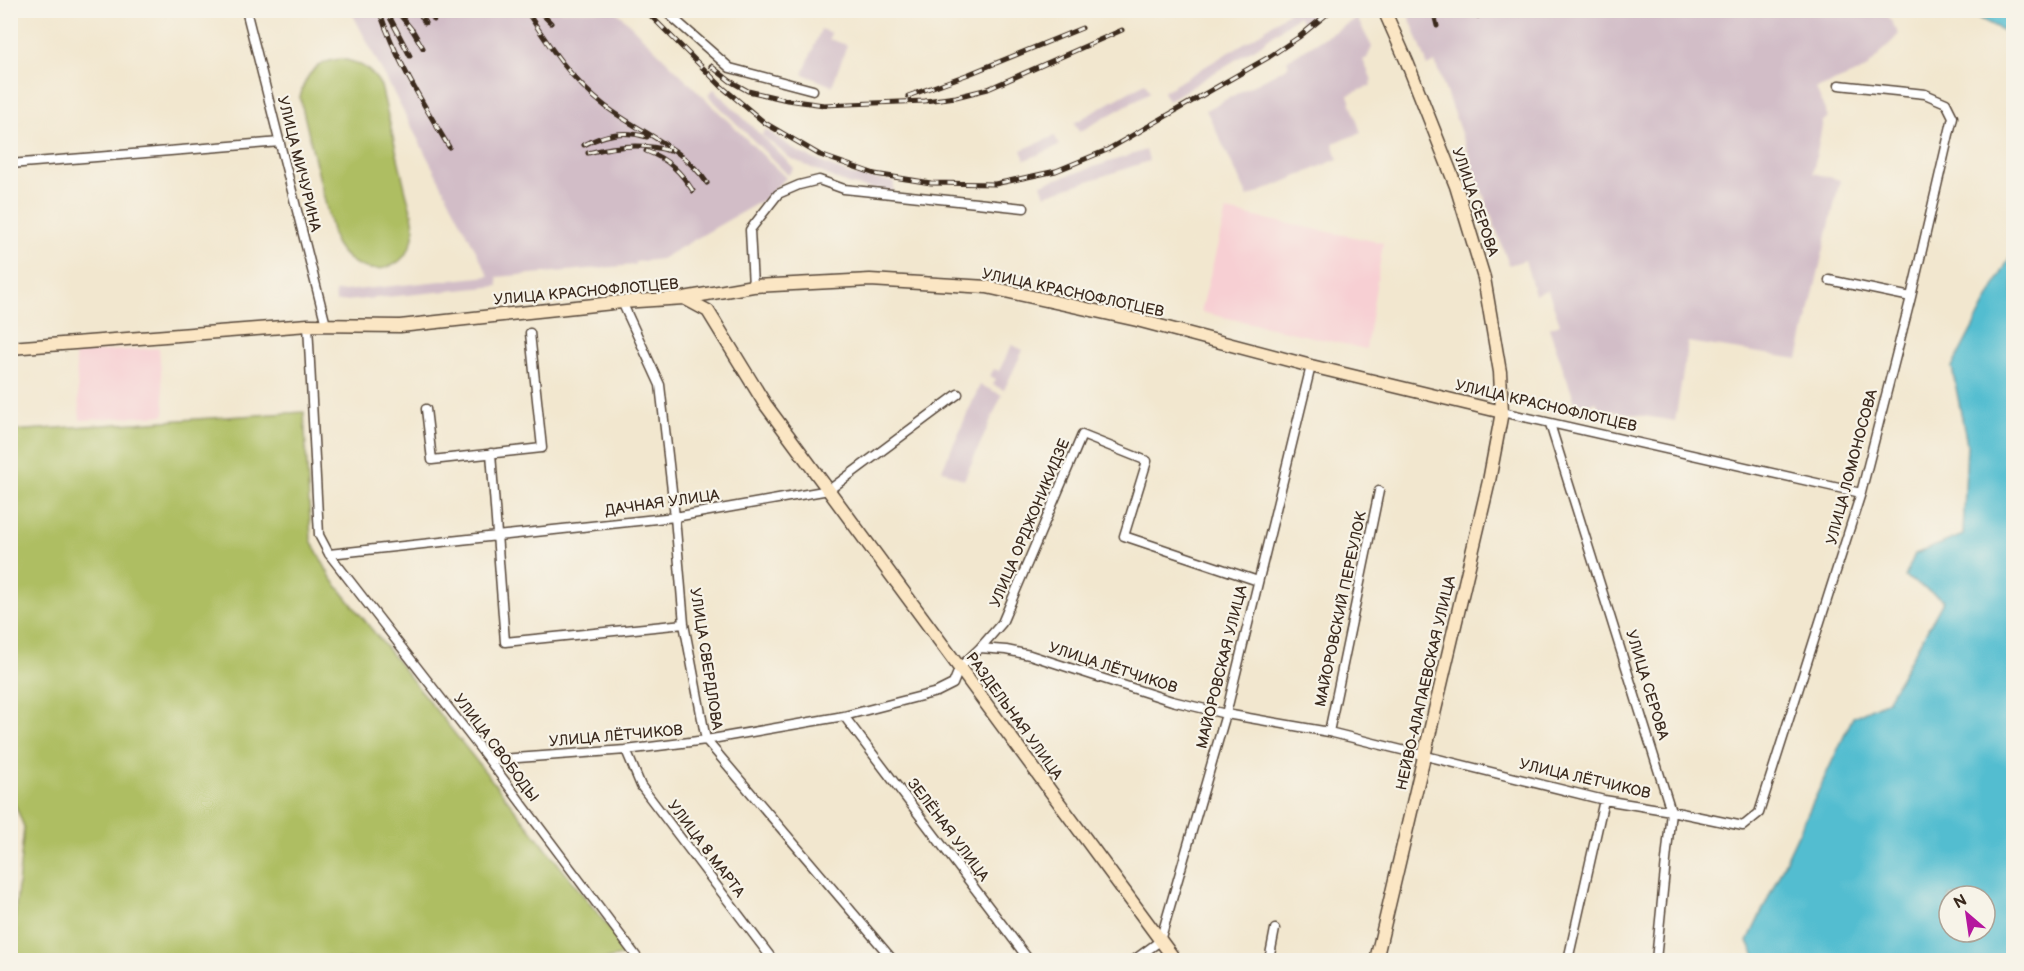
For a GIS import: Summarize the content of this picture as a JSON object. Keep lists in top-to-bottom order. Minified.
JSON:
{"streets":{"street":["УЛИЦА МИЧУРИНА","УЛИЦА СЕРОВА","УЛИЦА КРАСНОФЛОТЦЕВ","УЛИЦА ЛОМОНОСОВА","ДАЧНАЯ УЛИЦА","УЛИЦА ОРДЖОНИКИДЗЕ","МАЙОРОВСКИЙ ПЕРЕУЛОК","УЛИЦА СВЕРДЛОВА","МАЙОРОВСКАЯ УЛИЦА","УЛИЦА ЛЁТЧИКОВ","НЕЙВО-АЛАПАЕВСКАЯ УЛИЦА","РАЗДЕЛЬНАЯ УЛИЦА","УЛИЦА СВОБОДЫ","ЗЕЛЁНАЯ УЛИЦА","УЛИЦА 8 МАРТА"]},"crossings":[["УЛИЦА МИЧУРИНА","УЛИЦА КРАСНОФЛОТЦЕВ"],["УЛИЦА СЕРОВА","УЛИЦА КРАСНОФЛОТЦЕВ"],["УЛИЦА СЕРОВА","УЛИЦА ЛЁТЧИКОВ"],["УЛИЦА СЕРОВА","НЕЙВО-АЛАПАЕВСКАЯ УЛИЦА"],["УЛИЦА КРАСНОФЛОТЦЕВ","УЛИЦА ЛОМОНОСОВА"],["УЛИЦА КРАСНОФЛОТЦЕВ","УЛИЦА СВЕРДЛОВА"],["УЛИЦА КРАСНОФЛОТЦЕВ","МАЙОРОВСКАЯ УЛИЦА"],["УЛИЦА КРАСНОФЛОТЦЕВ","НЕЙВО-АЛАПАЕВСКАЯ УЛИЦА"],["УЛИЦА КРАСНОФЛОТЦЕВ","РАЗДЕЛЬНАЯ УЛИЦА"],["УЛИЦА ЛОМОНОСОВА","УЛИЦА ЛЁТЧИКОВ"],["ДАЧНАЯ УЛИЦА","УЛИЦА СВЕРДЛОВА"],["ДАЧНАЯ УЛИЦА","РАЗДЕЛЬНАЯ УЛИЦА"],["ДАЧНАЯ УЛИЦА","УЛИЦА СВОБОДЫ"],["УЛИЦА ОРДЖОНИКИДЗЕ","МАЙОРОВСКАЯ УЛИЦА"],["УЛИЦА ОРДЖОНИКИДЗЕ","УЛИЦА ЛЁТЧИКОВ"],["МАЙОРОВСКИЙ ПЕРЕУЛОК","УЛИЦА ЛЁТЧИКОВ"],["УЛИЦА СВЕРДЛОВА","УЛИЦА ЛЁТЧИКОВ"],["МАЙОРОВСКАЯ УЛИЦА","УЛИЦА ЛЁТЧИКОВ"],["МАЙОРОВСКАЯ УЛИЦА","РАЗДЕЛЬНАЯ УЛИЦА"],["УЛИЦА ЛЁТЧИКОВ","НЕЙВО-АЛАПАЕВСКАЯ УЛИЦА"],["УЛИЦА ЛЁТЧИКОВ","РАЗДЕЛЬНАЯ УЛИЦА"],["УЛИЦА ЛЁТЧИКОВ","УЛИЦА СВОБОДЫ"],["УЛИЦА ЛЁТЧИКОВ","ЗЕЛЁНАЯ УЛИЦА"],["УЛИЦА ЛЁТЧИКОВ","УЛИЦА 8 МАРТА"]],"north":"top left"}
